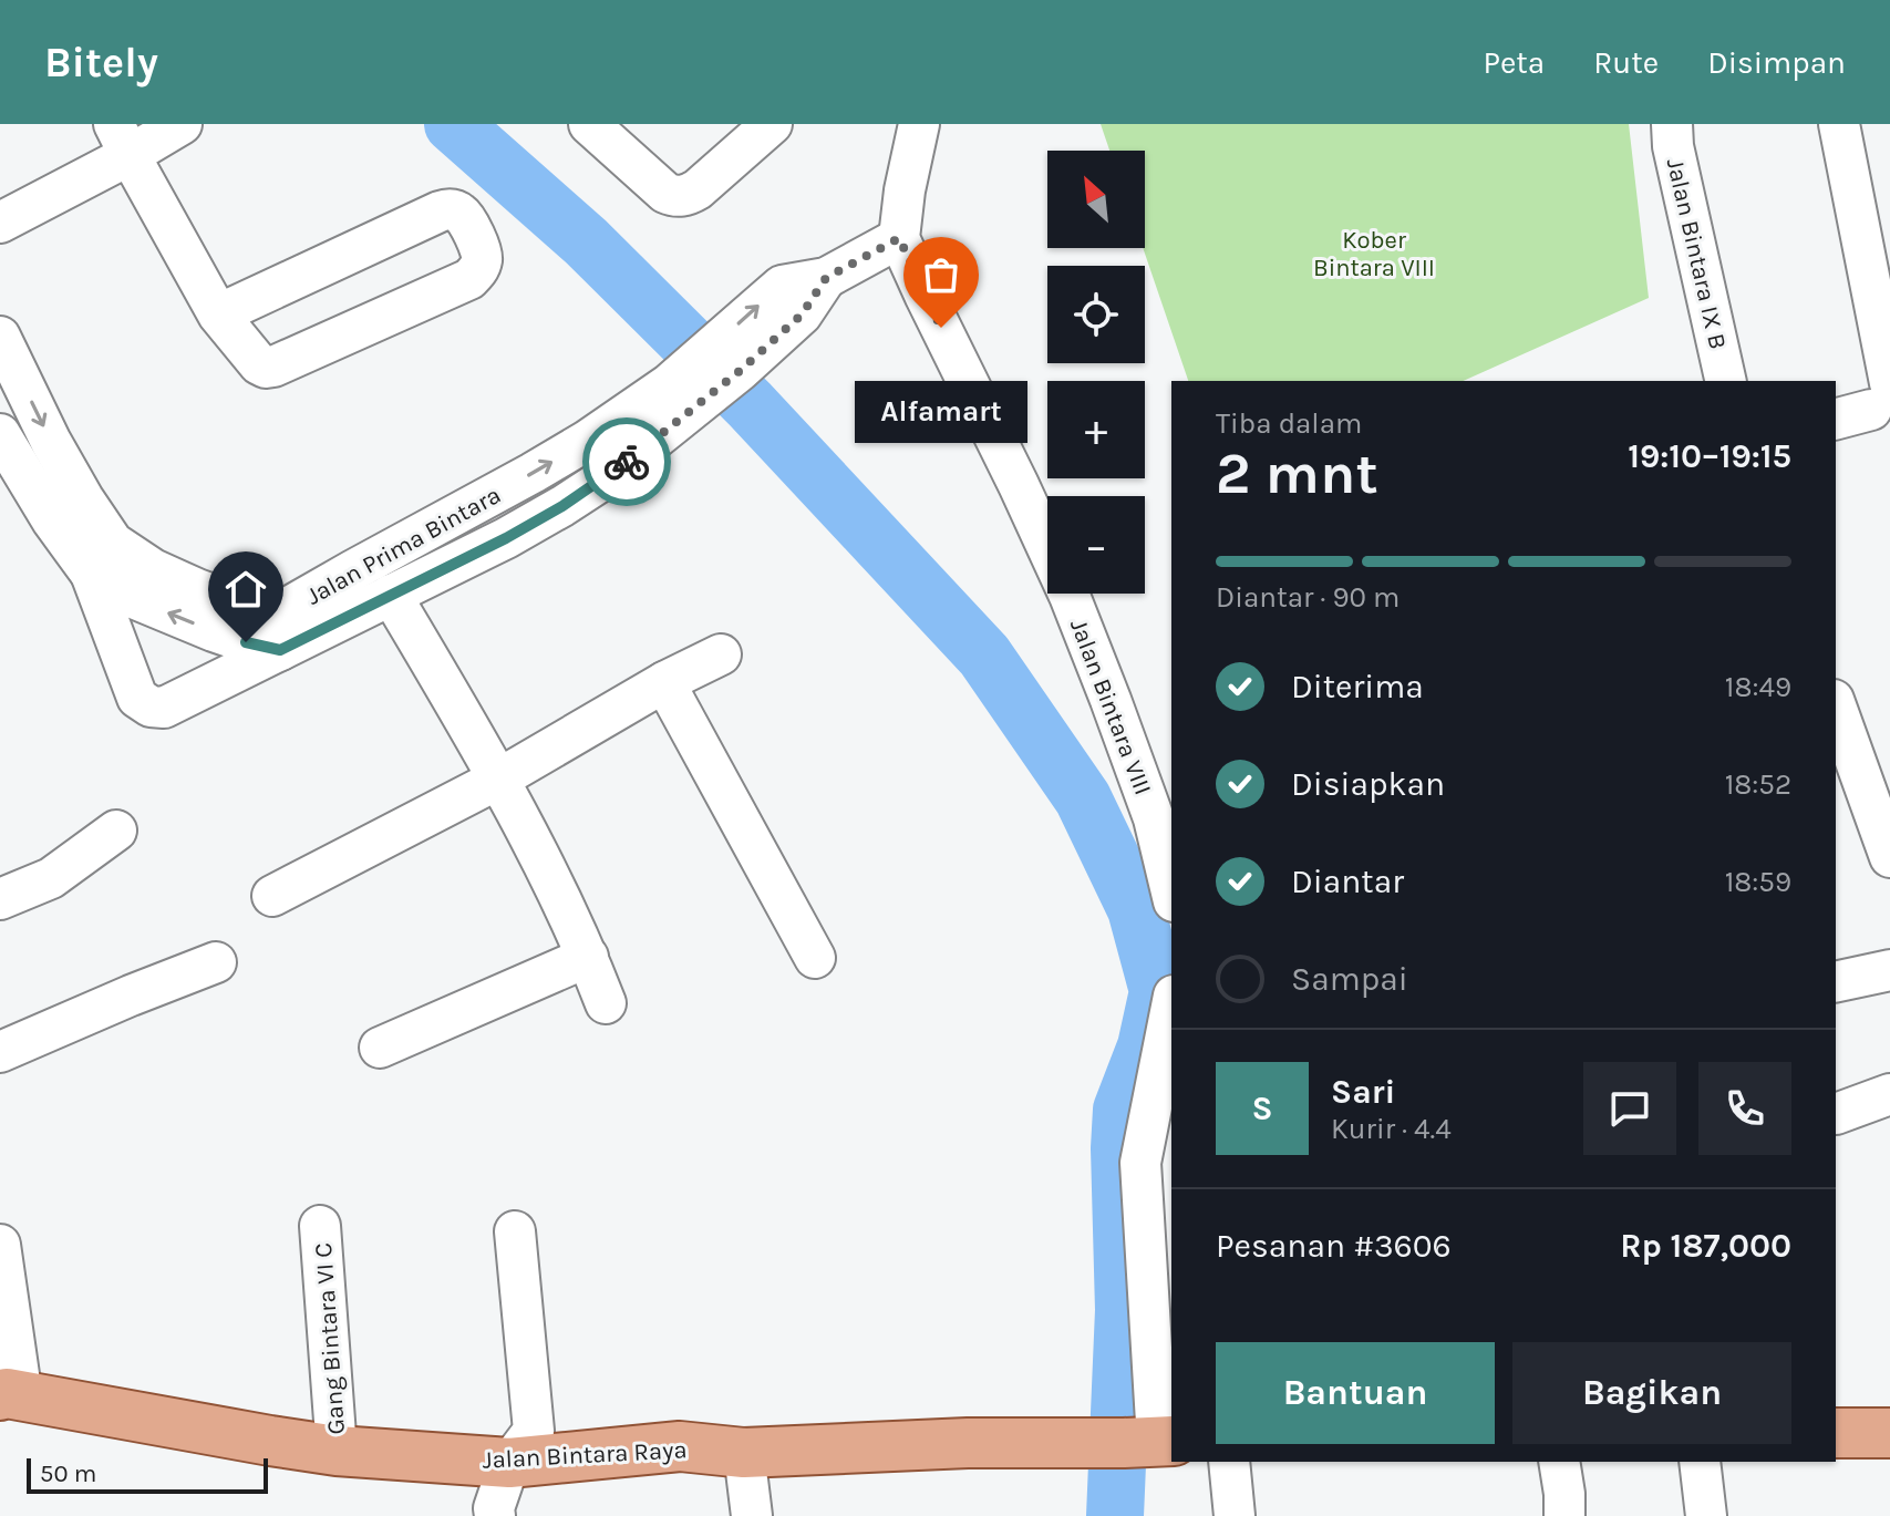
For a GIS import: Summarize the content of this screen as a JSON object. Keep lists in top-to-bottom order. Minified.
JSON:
{"streets":{"main road":["Jalan Bintara Raya"],"street":["Jalan Bintara IX B","Jalan Prima Bintara","Jalan Bintara VIII","Gang Bintara VI C"]},"crossings":[["Jalan Prima Bintara","Jalan Bintara VIII"],["Gang Bintara VI C","Jalan Bintara Raya"]],"parks":["Kober Bintara VIII"],"places":["Alfamart"],"scale_bar":"50 m","north":"top left","page":{"header":"Bitely","nav":["Peta","Rute","Disimpan"],"map_buttons":["+","−"],"bubble":"Alfamart","heading":["2 mnt","Tiba dalam","19:10–19:15"],"panel":["Sari","Kurir · 4.4","Pesanan #3606","Rp 187,000"],"bar":"Diantar · 90 m","list":[["Diterima","18:49"],["Disiapkan","18:52"],["Diantar","18:59"],"Sampai"],"round":"S","buttons":["Bantuan","Bagikan"],"scale":"50 m"}}
